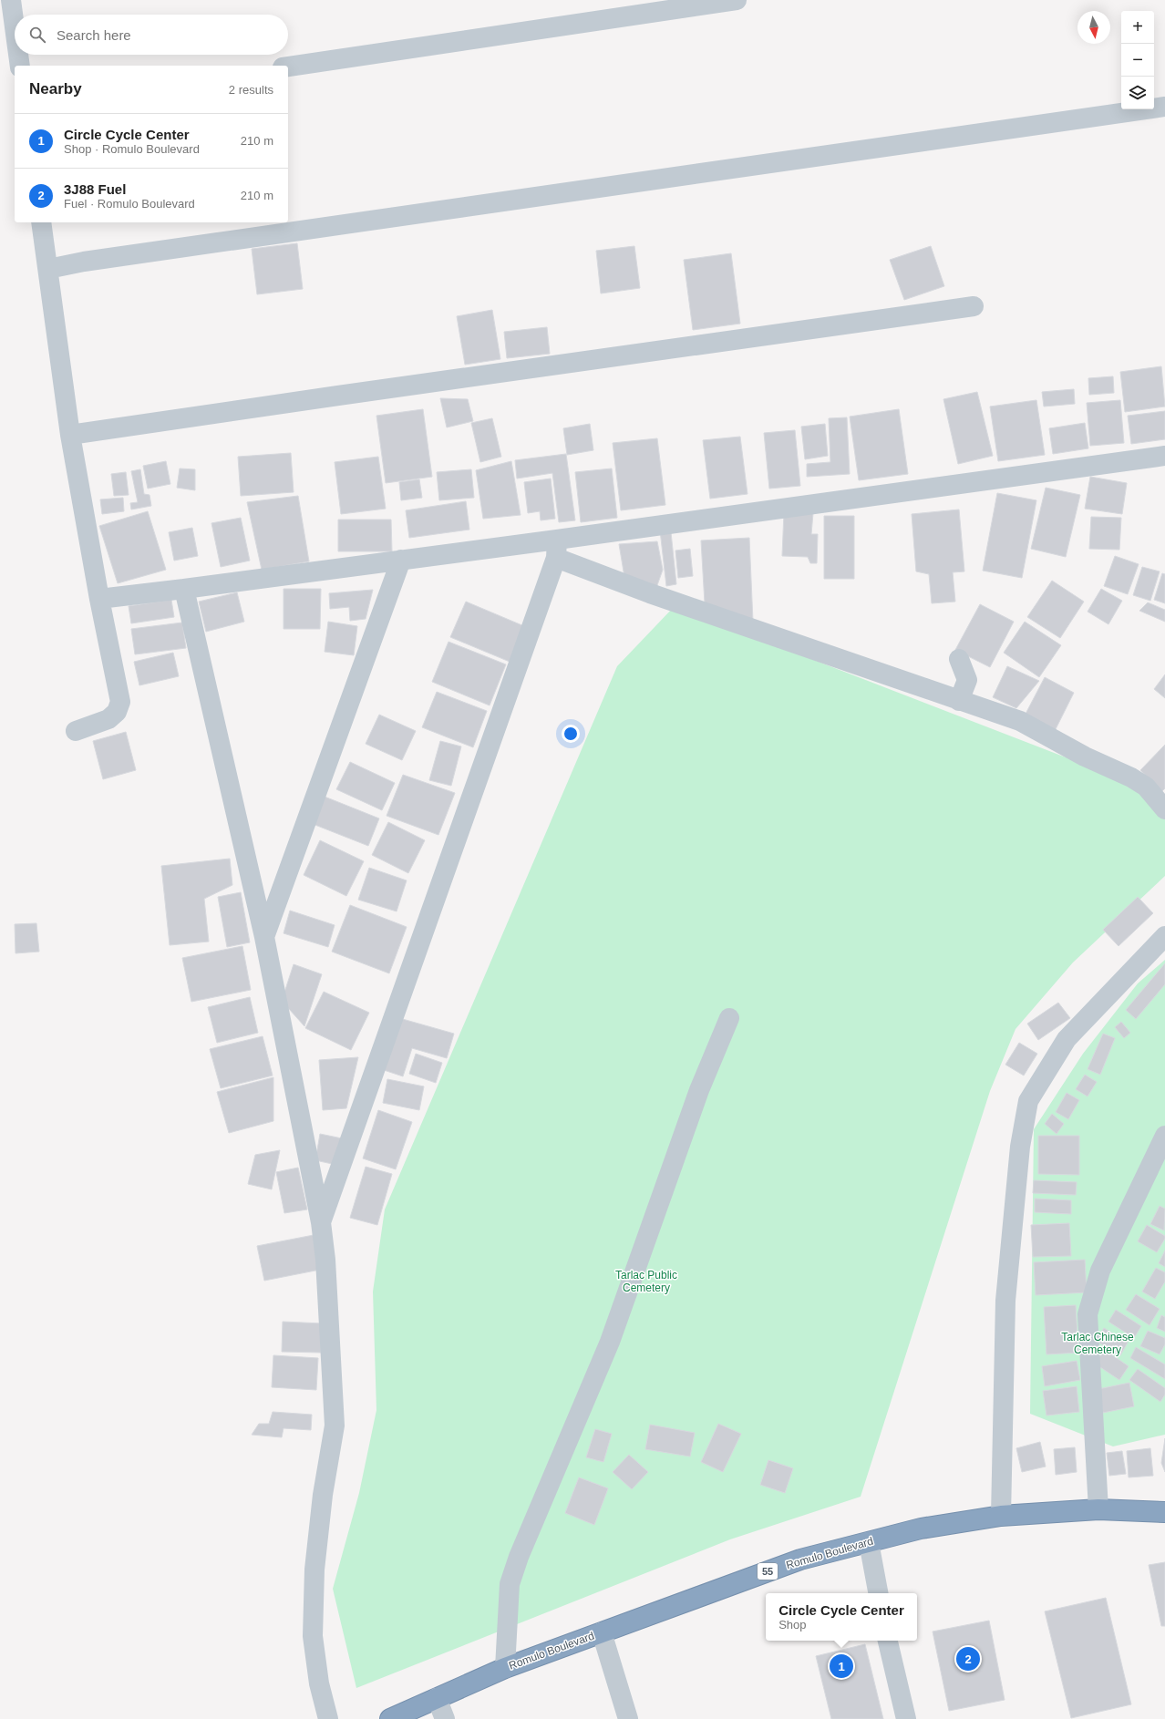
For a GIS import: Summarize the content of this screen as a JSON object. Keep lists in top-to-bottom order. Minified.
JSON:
{"streets":{"highway":["Romulo Boulevard","55"]},"parks":["Tarlac Public Cemetery","Tarlac Chinese Cemetery"],"north":"bottom","page":{"map_buttons":["+","−"],"search":"Search here","heading":["Nearby","2 results"],"list":[{"mark":"1","name":"Circle Cycle Center","note":"Shop · Romulo Boulevard","value":"210 m"},{"mark":"2","name":"3J88 Fuel","note":"Fuel · Romulo Boulevard","value":"210 m"}],"popup":["Circle Cycle Center","Shop"],"pins":["2","1"]}}
